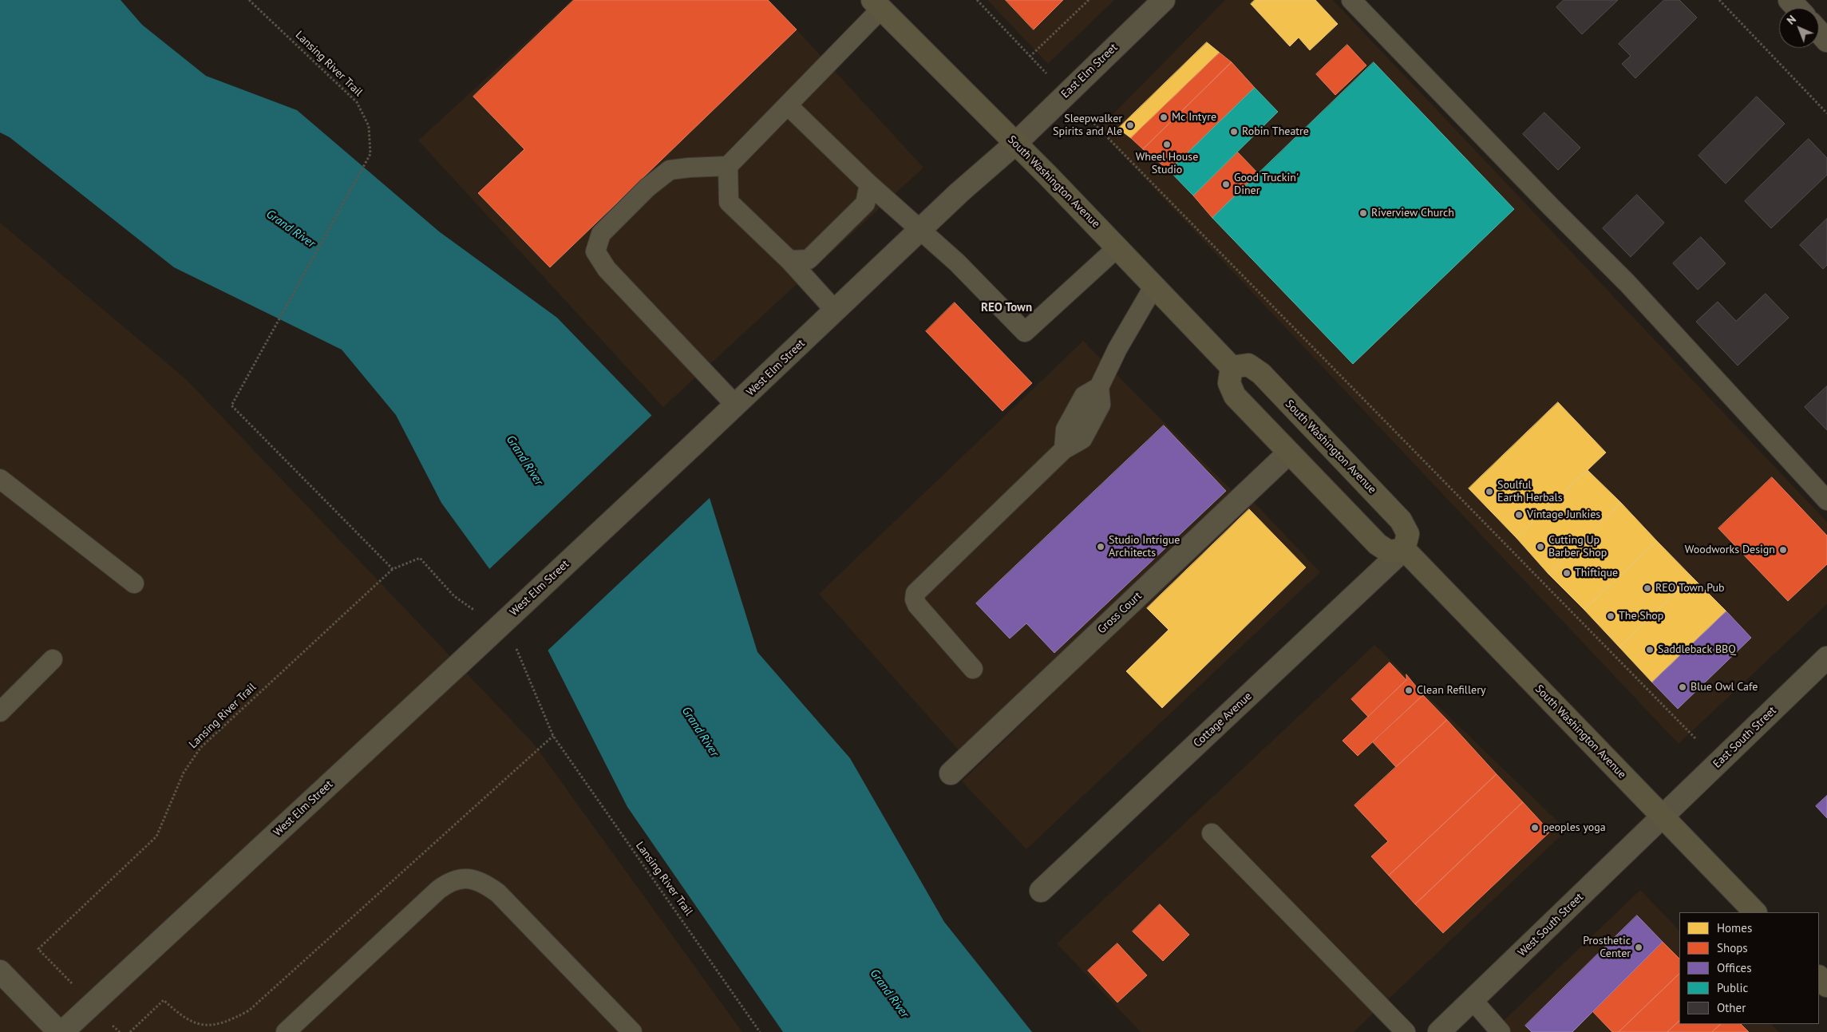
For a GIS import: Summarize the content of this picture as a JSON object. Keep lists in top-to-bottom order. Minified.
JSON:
{"streets":{"street":["East Elm Street","South Washington Avenue","West Elm Street","Gross Court","Cottage Avenue","East South Street","West South Street"],"path":["Lansing River Trail"]},"crossings":[["Lansing River Trail","West Elm Street"],["East Elm Street","South Washington Avenue"],["East Elm Street","West Elm Street"],["South Washington Avenue","West Elm Street"],["South Washington Avenue","Cottage Avenue"],["South Washington Avenue","East South Street"],["South Washington Avenue","West South Street"],["East South Street","West South Street"]],"districts":["REO Town"],"water":["Grand River"],"places":["Mc Intyre","Sleepwalker Spirits and Ale","Robin Theatre","Wheel House Studio","Good Truckin' Diner","Riverview Church","Soulful Earth Herbals","Vintage Junkies","Studio Intrigue Architects","Cutting Up Barber Shop","Woodworks Design","Thiftique","REO Town Pub","The Shop","Saddleback BBQ","Blue Owl Cafe","Clean Refillery","peoples yoga","Prosthetic Center"],"legend":["Homes","Shops","Offices","Public","Other"],"north":"top left"}
